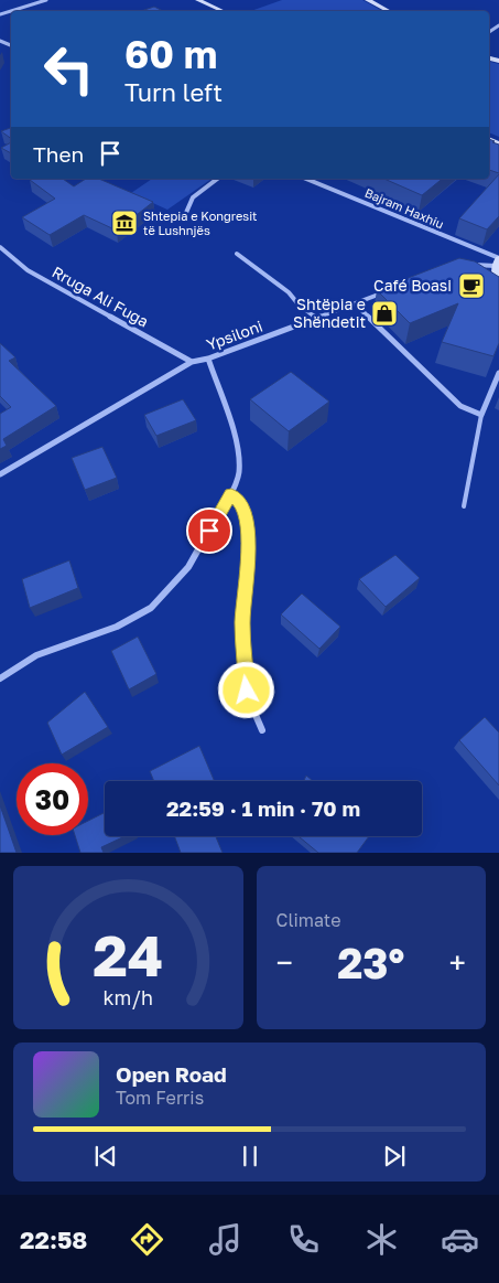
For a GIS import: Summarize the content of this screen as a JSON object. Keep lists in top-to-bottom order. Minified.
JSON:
{"streets":{"street":["Bajram Haxhiu","Rruga Ali Fuga","Ypsiloni"]},"crossings":[["Rruga Ali Fuga","Ypsiloni"]],"places":{"museum":["Shtepia e Kongresit të Lushnjës"],"cafe":["Café Boasi"],"shop":["Shtëpia e Shëndetit"]},"page":{"turn":["60 m","Turn left"],"then":"Then","limit":"30","trip":"22:59 · 1 min · 70 m","tile":"Climate","heat":["−","23°","+"],"song":["Open Road","Tom Ferris"],"tabs":"22:58","gauge":["24","km/h"]}}
